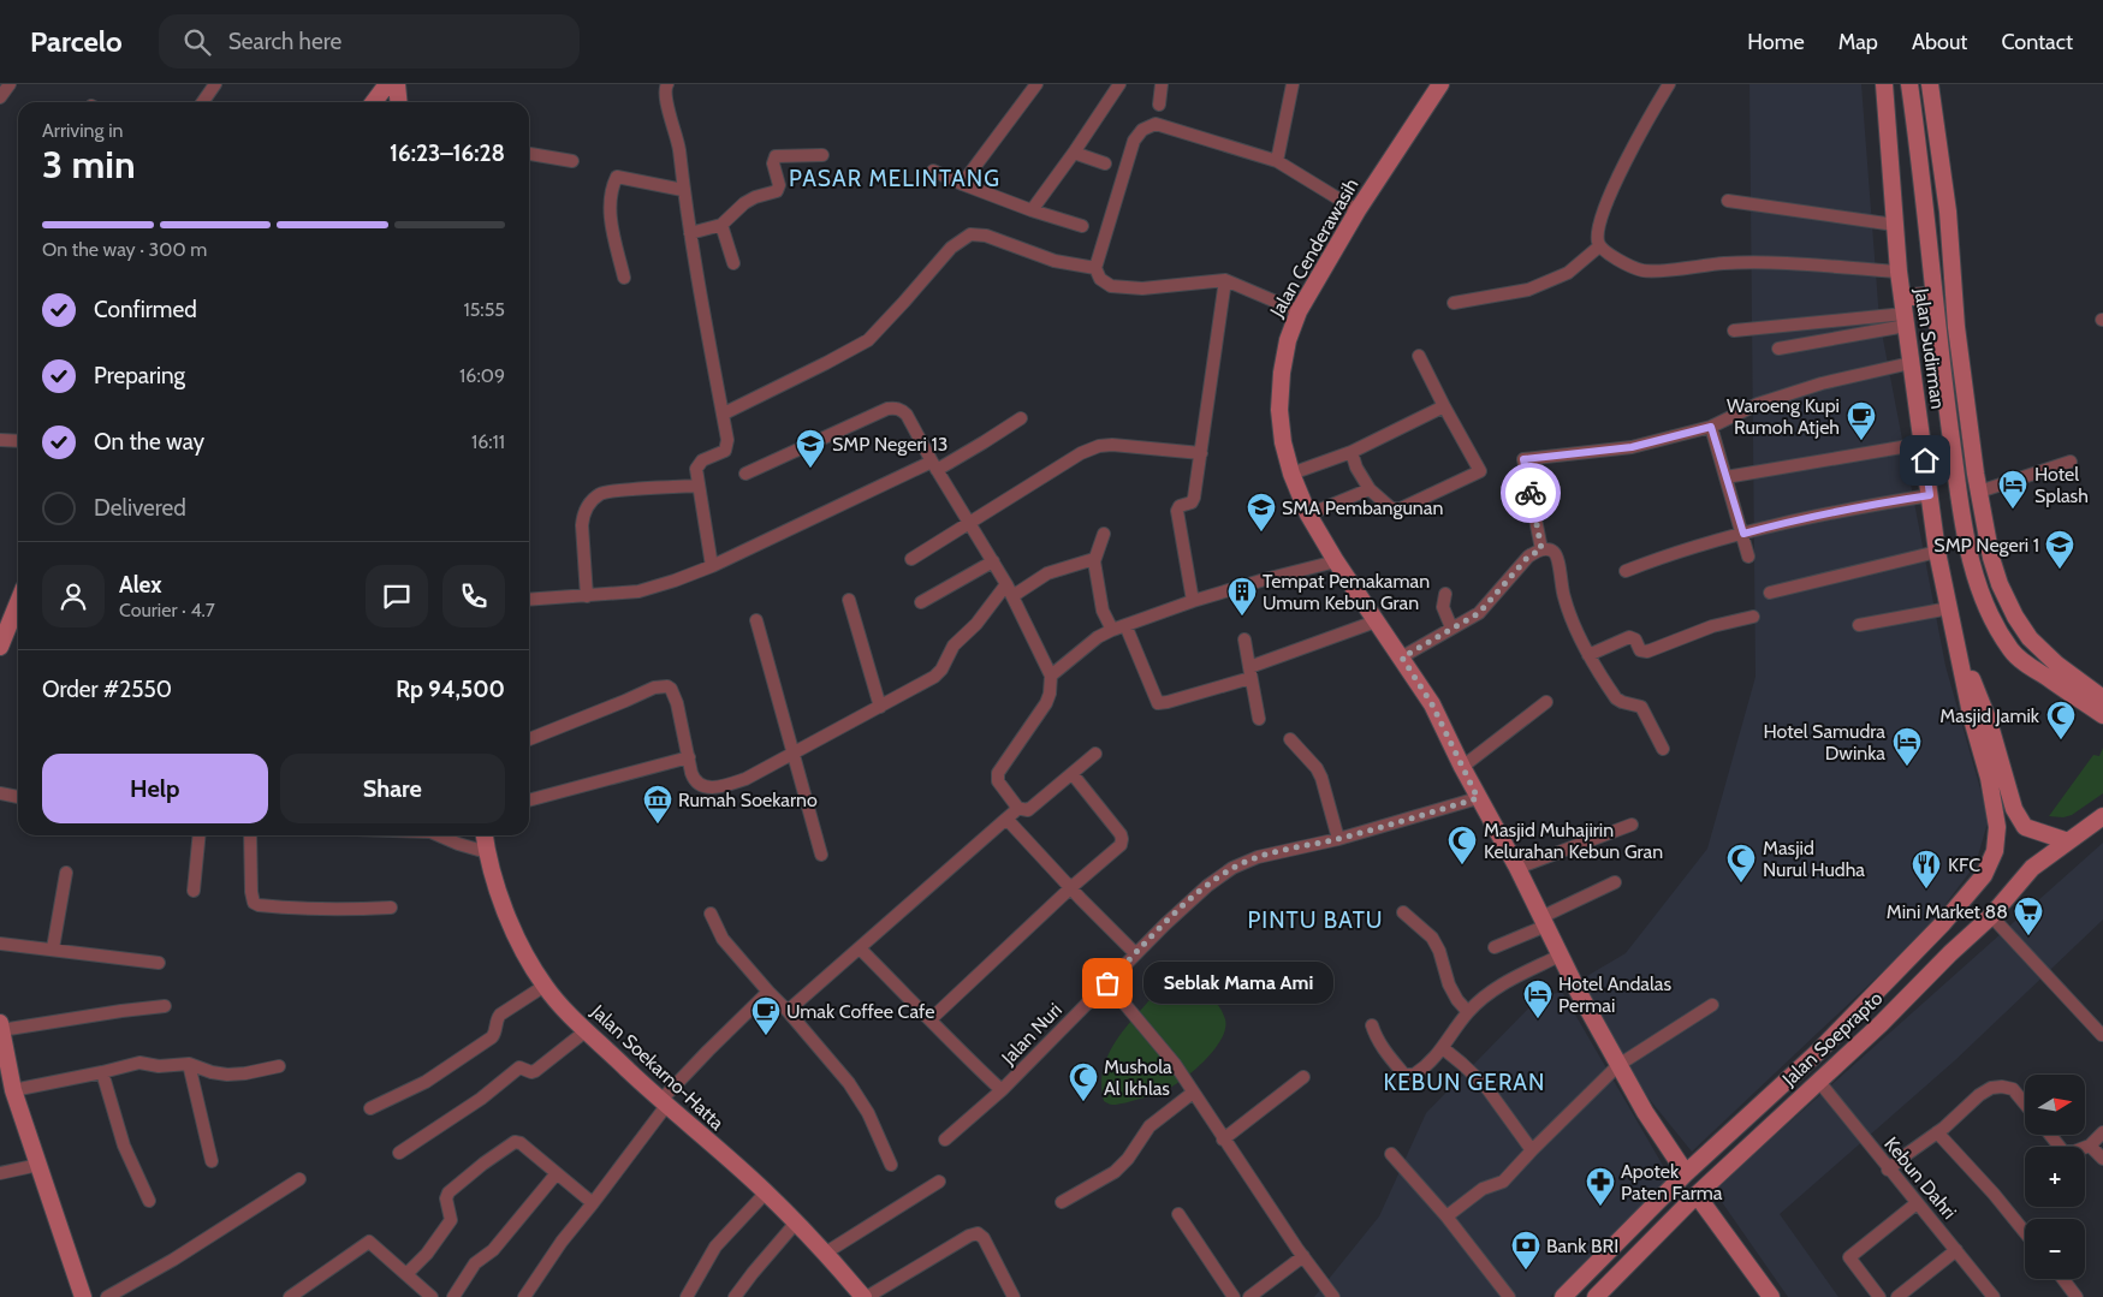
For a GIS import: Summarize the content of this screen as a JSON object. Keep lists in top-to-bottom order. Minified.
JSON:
{"streets":{"main road":["Jalan Cenderawasih","Jalan Sudirman","Jalan Soeprapto","Jalan Soekarno-Hatta"],"street":["Jalan Nuri","Kebun Dahri"]},"crossings":[["Jalan Cenderawasih","Jalan Nuri"],["Jalan Cenderawasih","Jalan Soeprapto"],["Jalan Sudirman","Jalan Soeprapto"],["Jalan Soeprapto","Kebun Dahri"]],"districts":["PASAR MELINTANG","PINTU BATU","KEBUN GERAN"],"places":{"cafe":["Waroeng Kupi Rumoh Atjeh","Umak Coffee Cafe"],"school or university":["SMP Negeri 13","SMA Pembangunan","SMP Negeri 1"],"hotel":["Hotel Splash","Hotel Samudra Dwinka","Hotel Andalas Permai"],"building":["Tempat Pemakaman Umum Kebun Gran"],"mosque":["Masjid Jamik","Masjid Muhajirin Kelurahan Kebun Gran","Masjid Nurul Hudha","Mushola Al Ikhlas"],"museum":["Rumah Soekarno"],"restaurant":["KFC"],"supermarket":["Mini Market 88"],"other":["Seblak Mama Ami"],"pharmacy":["Apotek Paten Farma"],"bank":["Bank BRI"]},"north":"right","page":{"header":"Parcelo","search":"Search here","nav":["Home","Map","About","Contact"],"heading":["3 min","Arriving in","16:23–16:28"],"panel":["Alex","Courier · 4.7","Order #2550","Rp 94,500"],"bar":"On the way · 300 m","list":[["Confirmed","15:55"],["Preparing","16:09"],["On the way","16:11"],"Delivered"],"buttons":["Help","Share"],"bubble":"Seblak Mama Ami","map_buttons":["+","−"]}}
